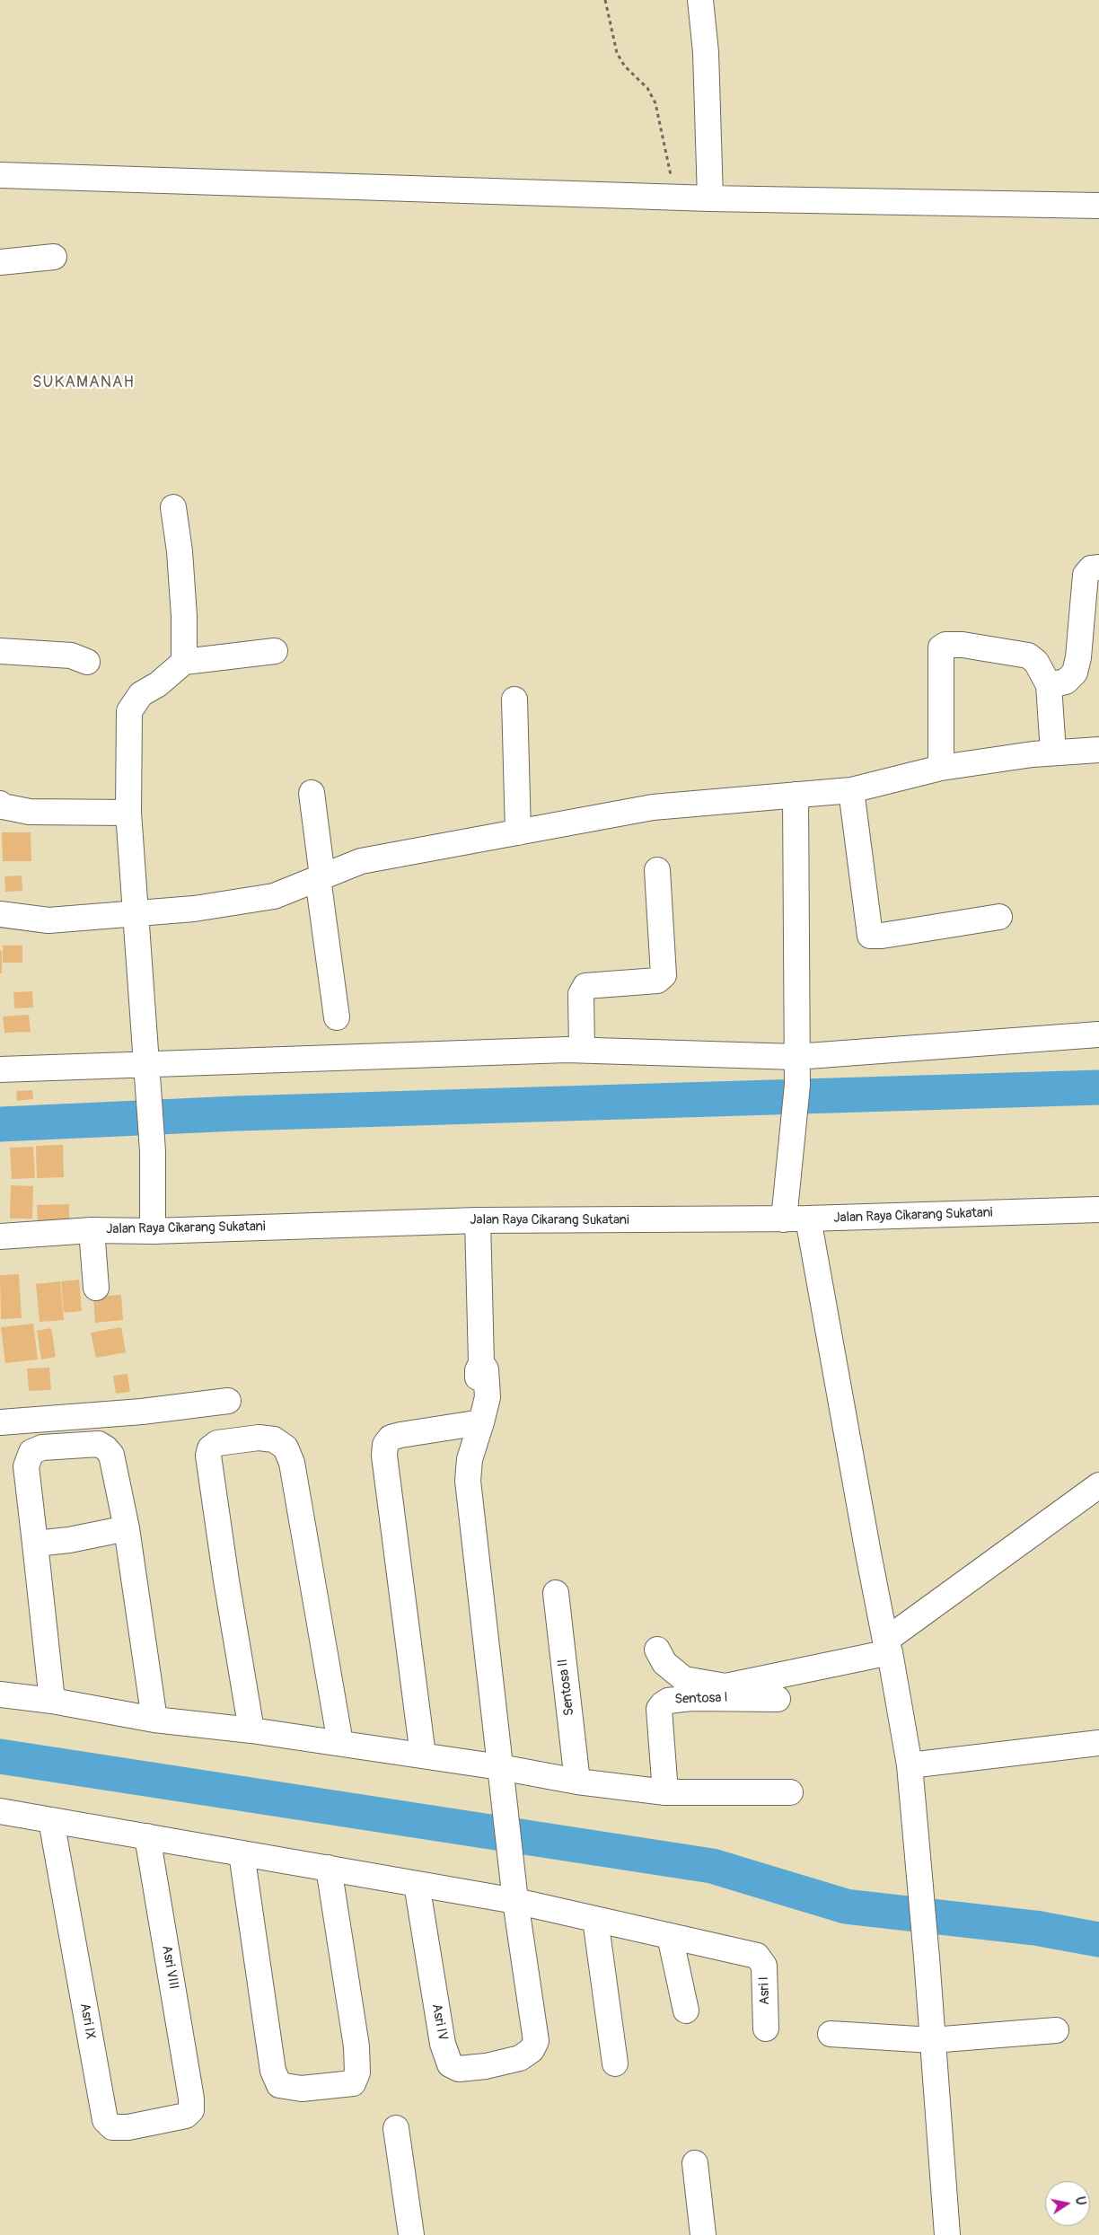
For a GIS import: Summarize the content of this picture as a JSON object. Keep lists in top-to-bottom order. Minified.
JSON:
{"streets":{"street":["Jalan Raya Cikarang Sukatani","Sentosa II","Sentosa I","Asri VIII","Asri I","Asri IX","Asri IV"]},"crossings":[["Asri VIII","Asri IX"]],"districts":["SUKAMANAH"],"north":"right"}
